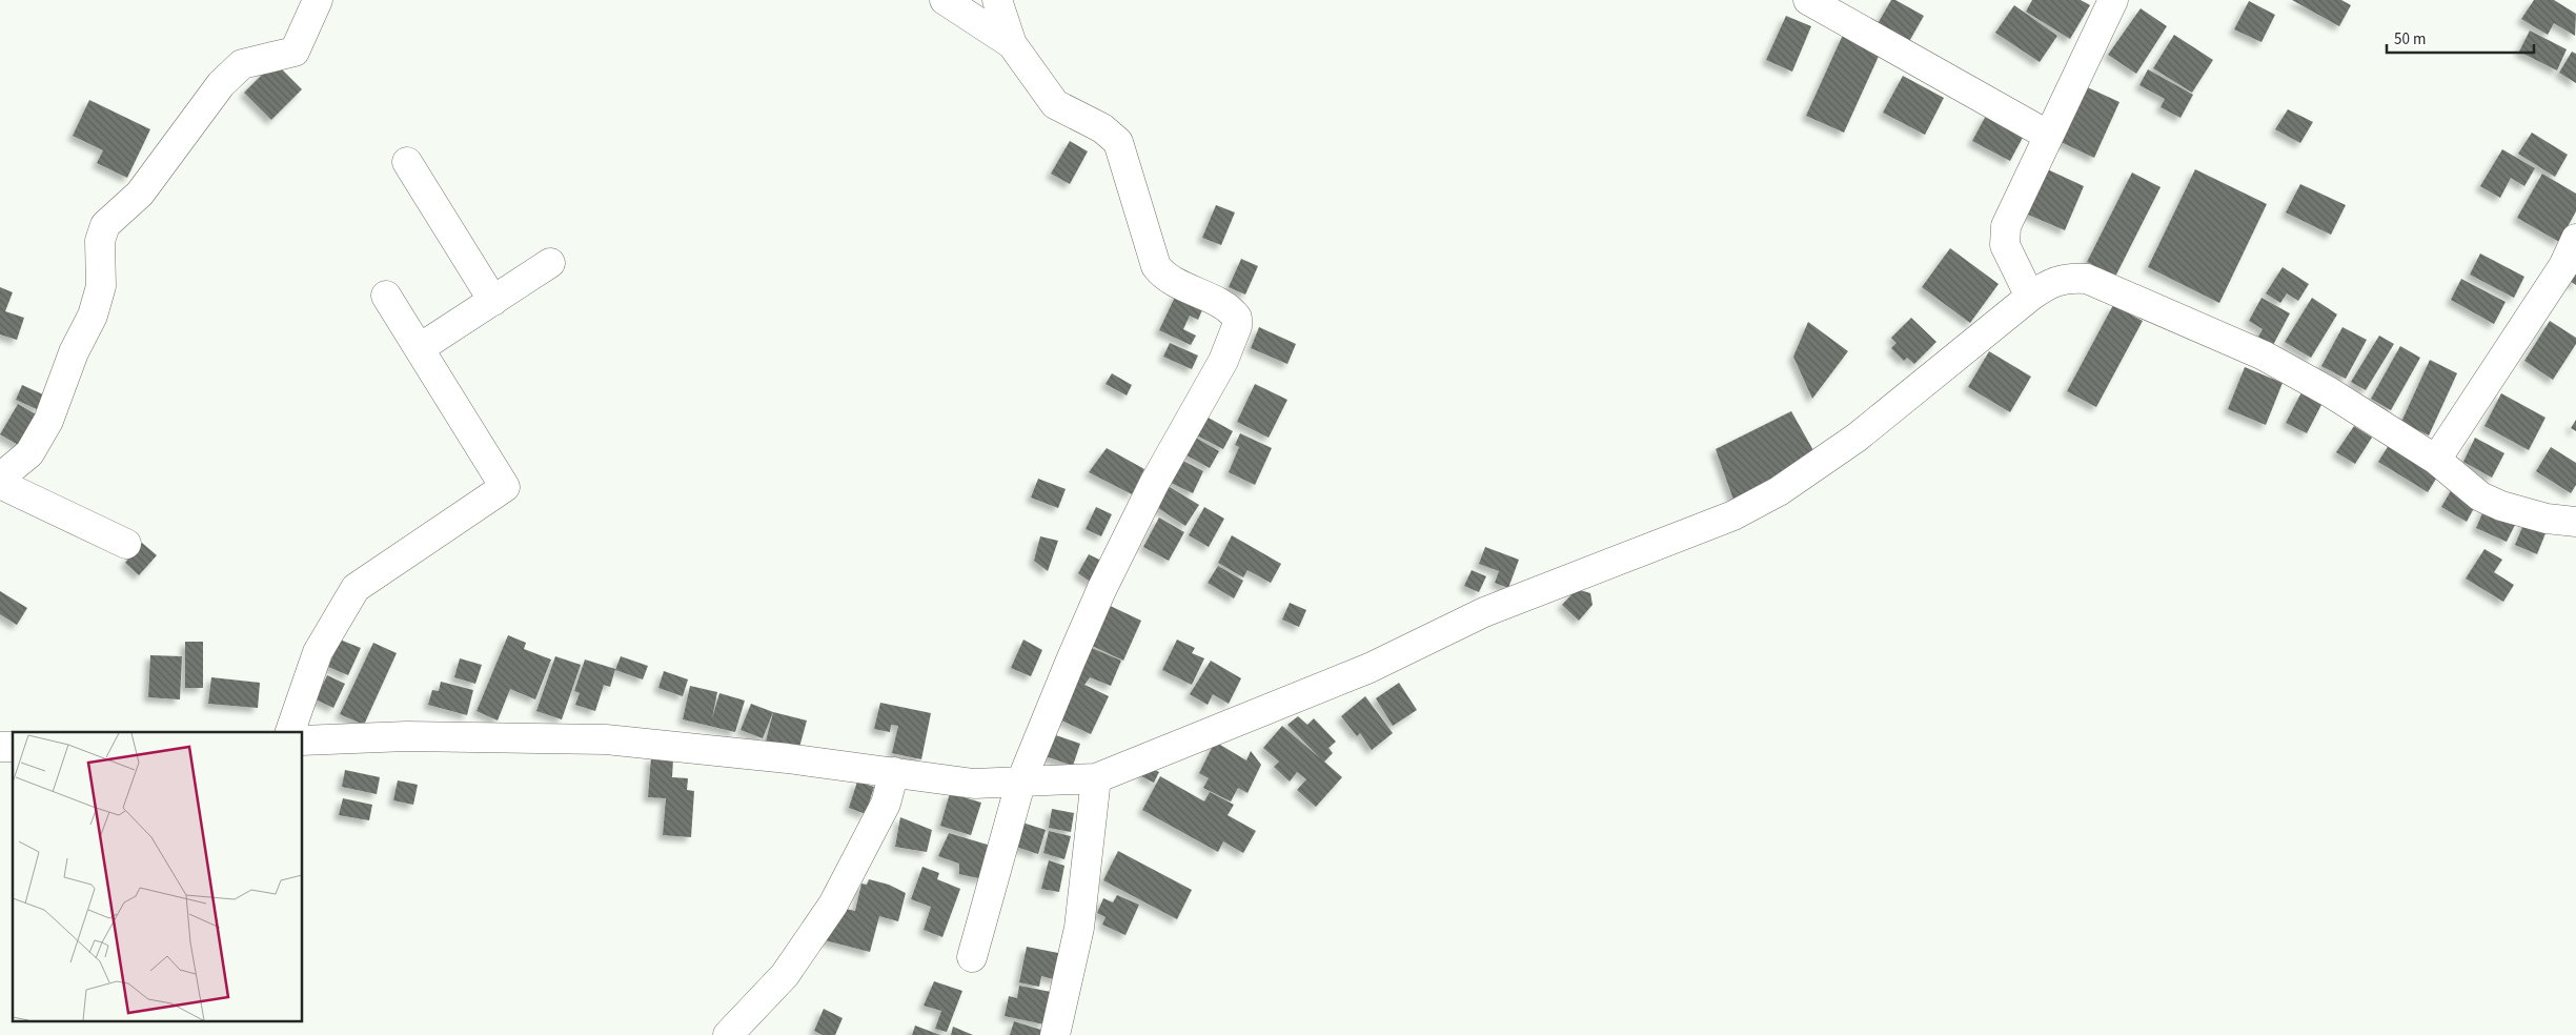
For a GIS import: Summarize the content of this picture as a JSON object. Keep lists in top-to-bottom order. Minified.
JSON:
{"scale_bar":"50 m"}
